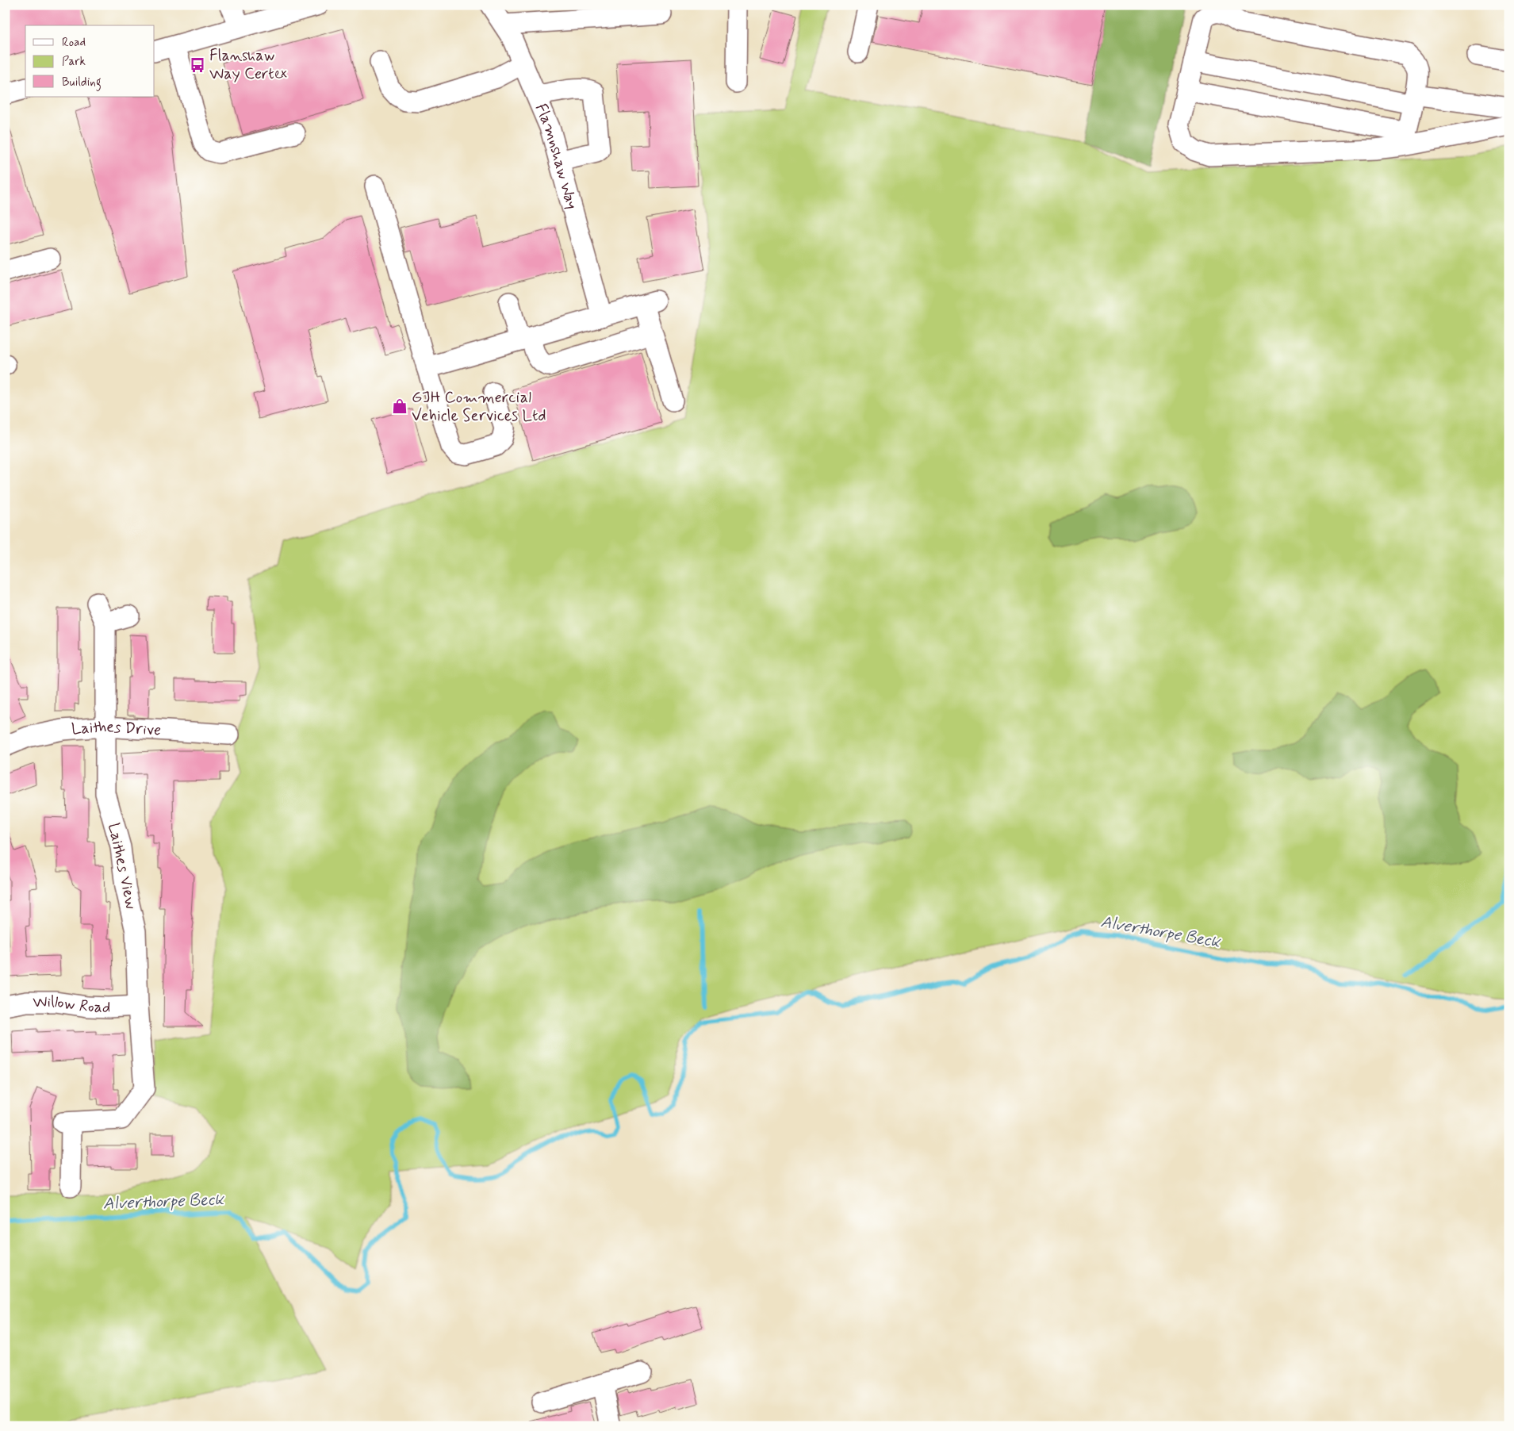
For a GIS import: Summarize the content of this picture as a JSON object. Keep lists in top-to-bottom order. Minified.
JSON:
{"streets":{"street":["Flamnshaw Way","Laithes Drive","Laithes View","Willow Road"]},"crossings":[["Laithes Drive","Laithes View"],["Laithes View","Willow Road"]],"water":["Alverthorpe Beck"],"places":{"bus stop":["Flanshaw Way Certex"],"shop":["GJH Commercial Vehicle Services Ltd"]},"legend":["Road","Park","Building"]}
